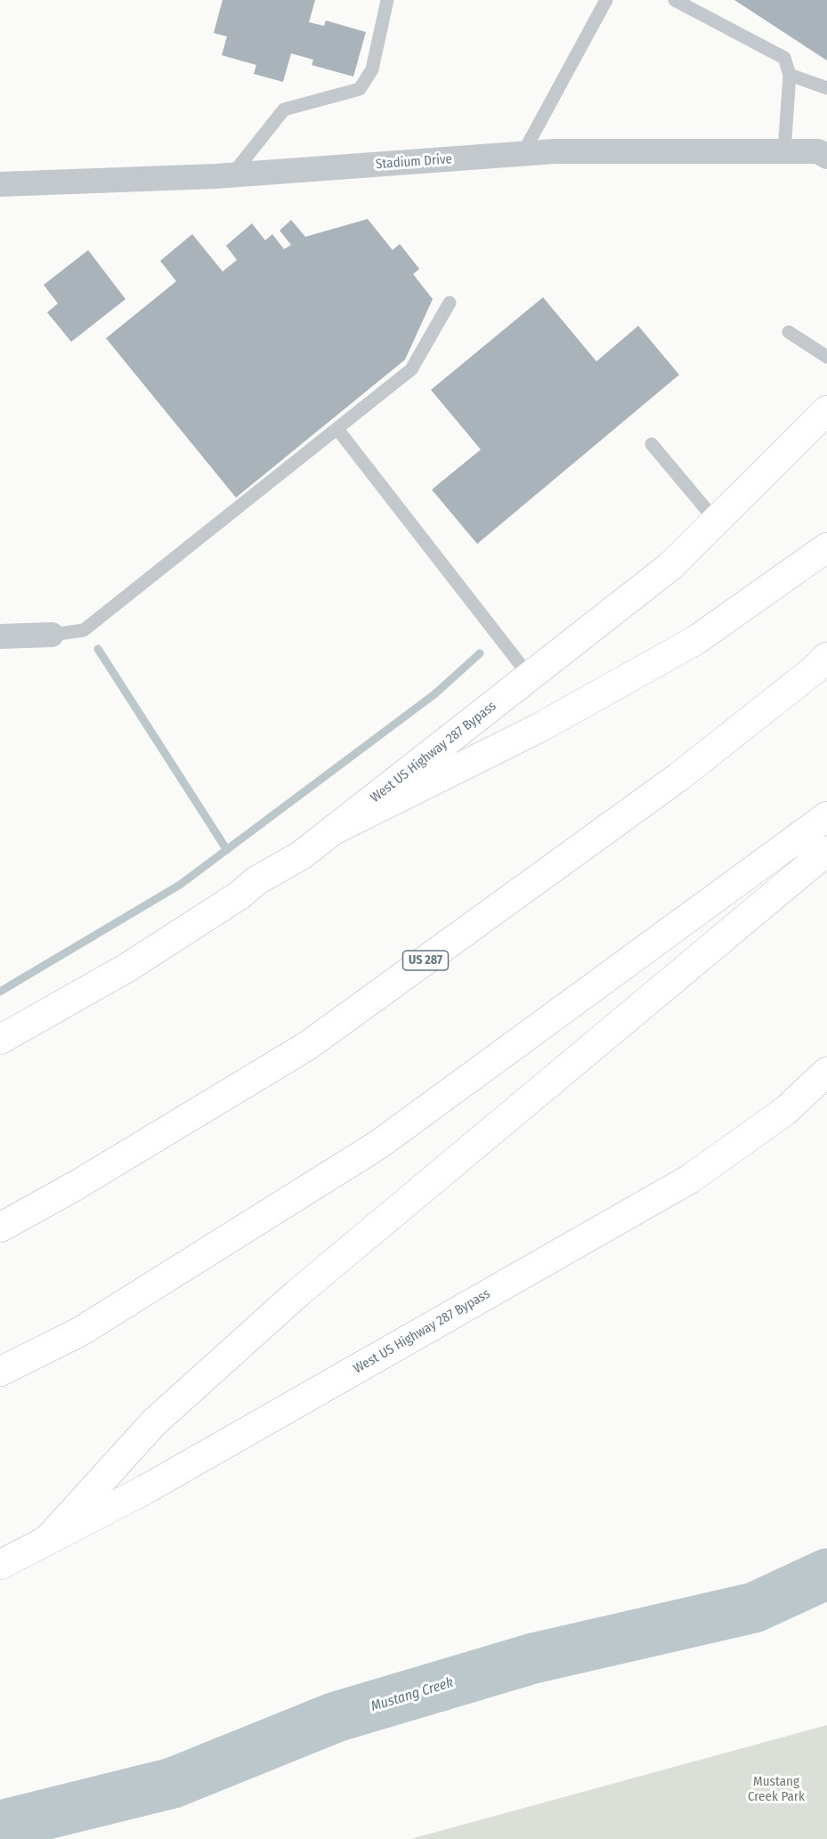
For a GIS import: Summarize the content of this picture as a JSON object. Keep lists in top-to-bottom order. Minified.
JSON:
{"streets":{"main road":["West US Highway 287 Bypass","US 287"],"street":["Stadium Drive"]},"water":["Mustang Creek"],"parks":["Mustang Creek Park"]}
